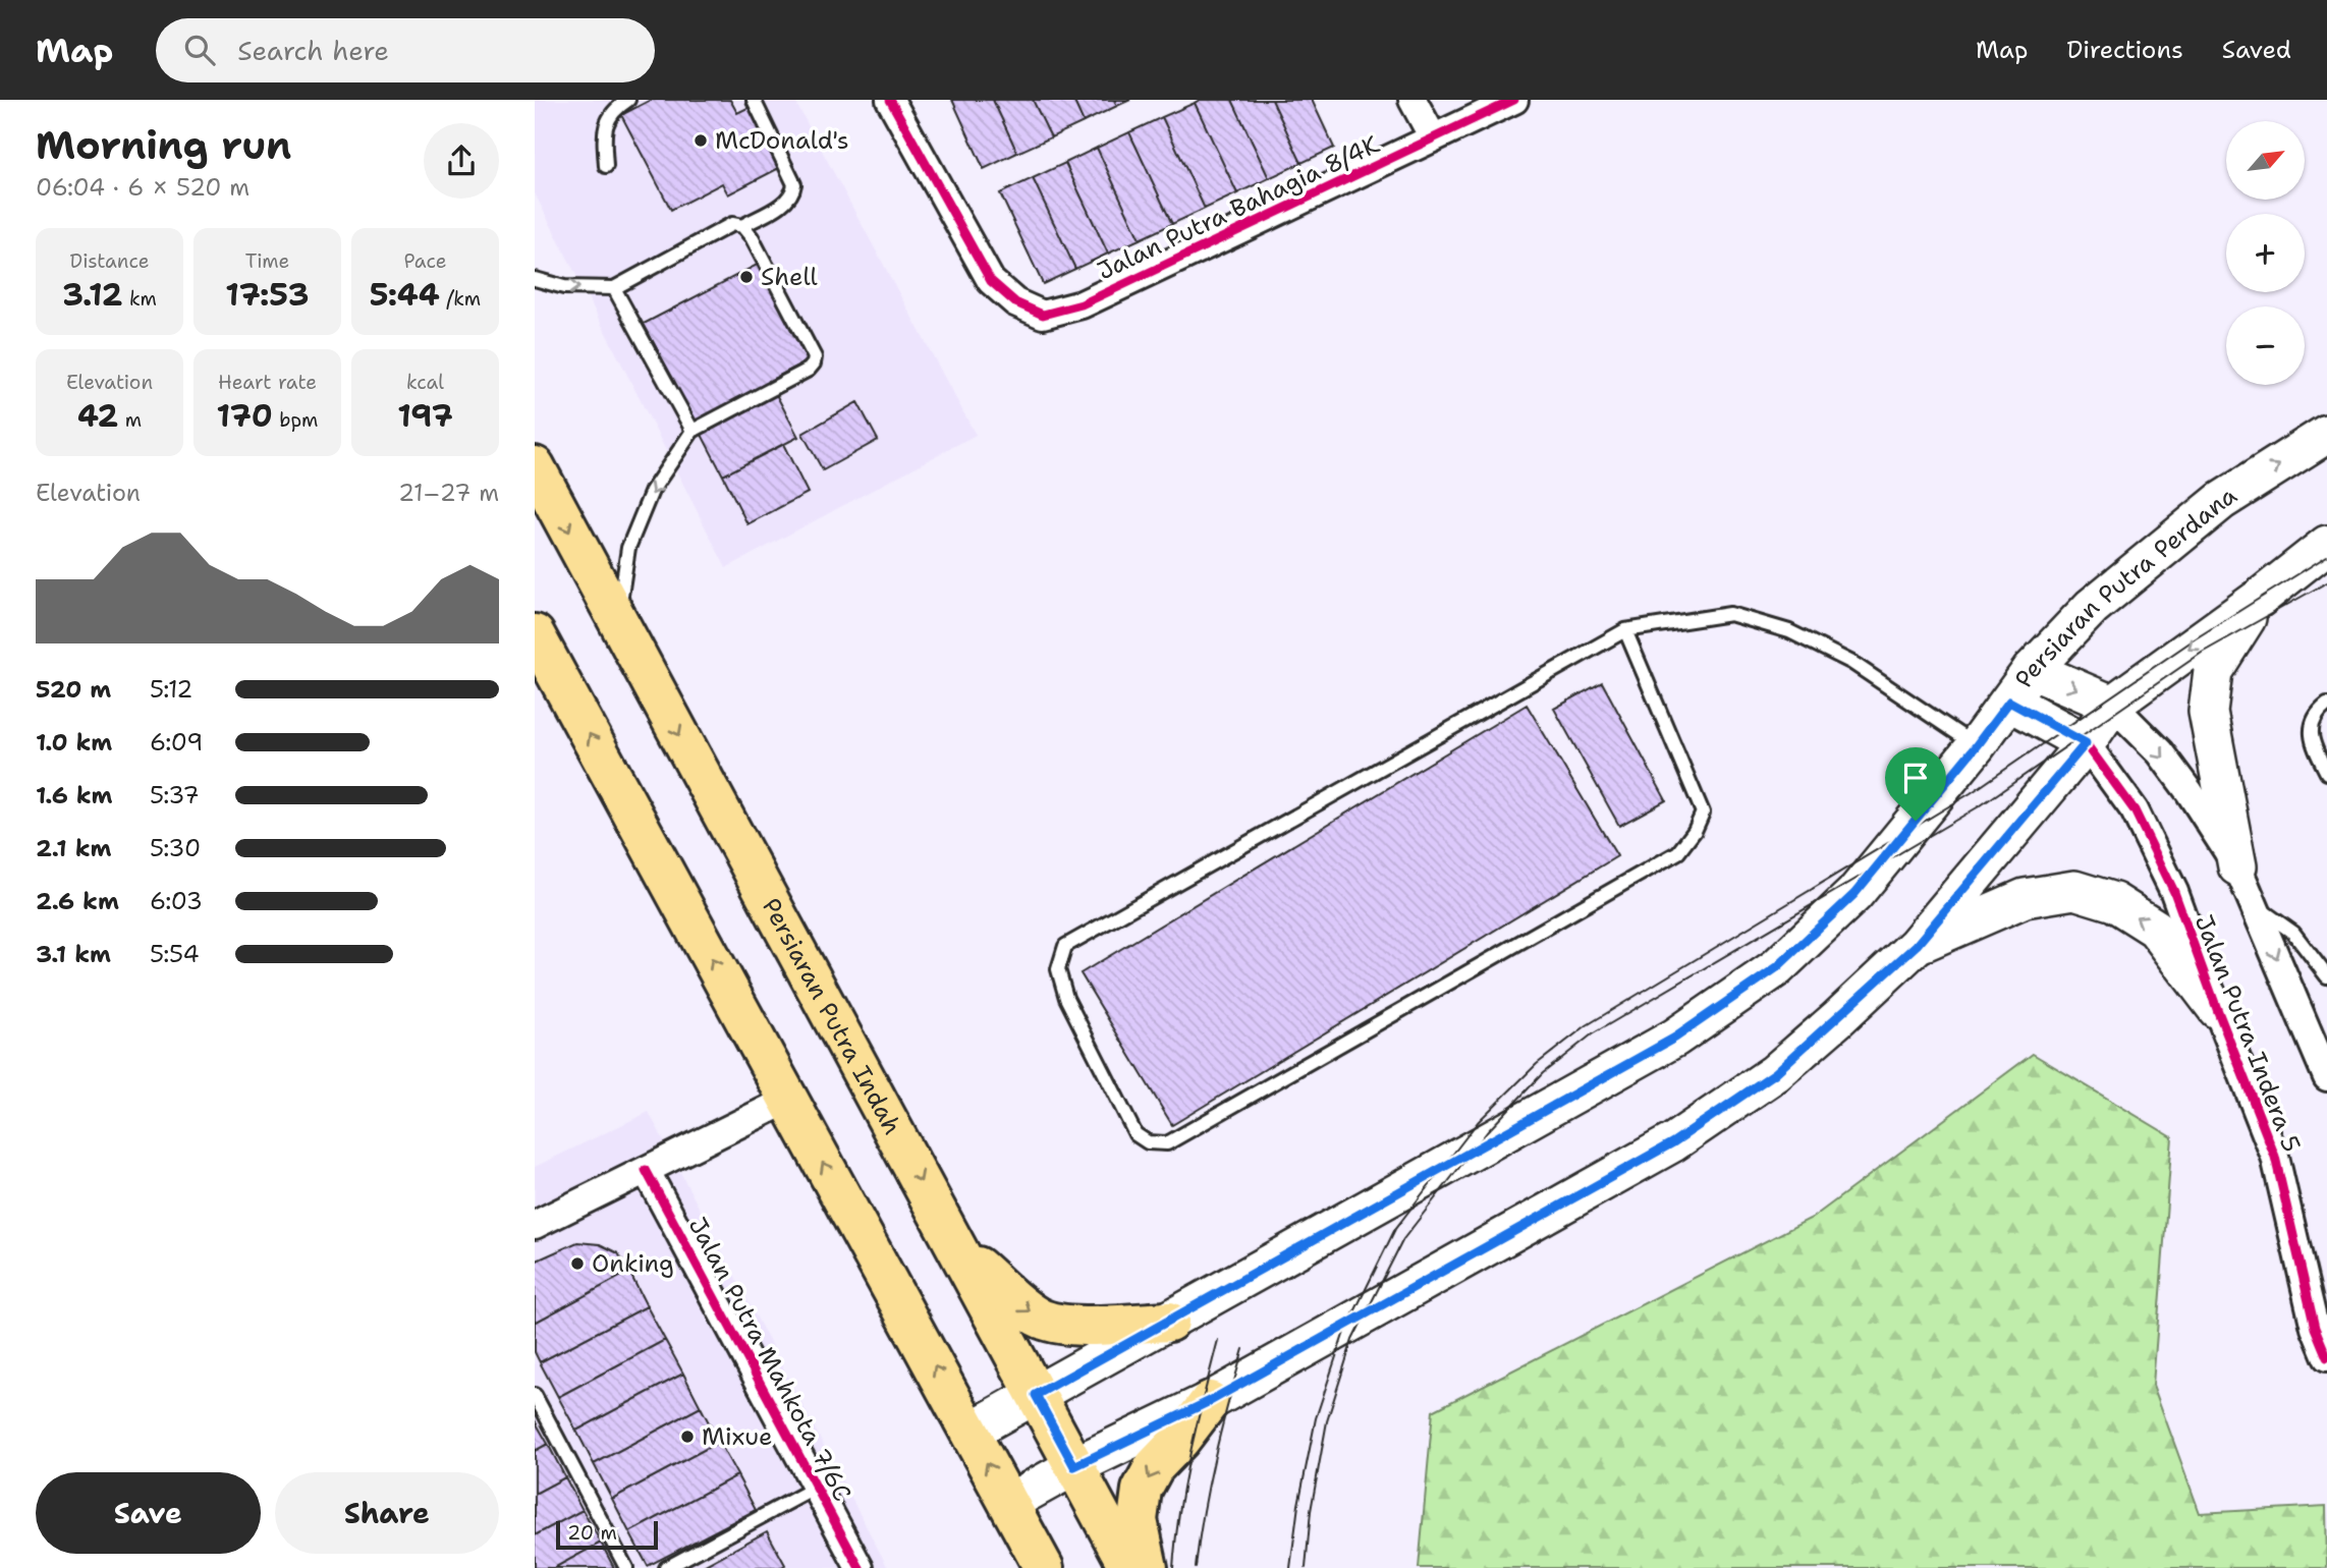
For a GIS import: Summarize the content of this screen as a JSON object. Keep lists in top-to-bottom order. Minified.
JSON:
{"streets":{"main road":["Persiaran Putra Perdana","Persiaran Putra Indah"],"street":["Jalan Putra Bahagia 8/4K","Jalan Putra Indera 5","Jalan Putra Mahkota 7/6C"]},"crossings":[["Persiaran Putra Perdana","Persiaran Putra Indah"]],"places":["McDonald's","Shell","Onking","Mixue"],"scale_bar":"20 m","north":"top right","page":{"header":"Map","search":"Search here","nav":["Map","Directions","Saved"],"heading":["Morning run","06:04 · 6 × 520 m"],"map_buttons":["+","−"],"stats":[["Distance","3.12 km"],["Time","17:53"],["Pace","5:44 /km"],["Elevation","42 m"],["Heart rate","170 bpm"],["kcal","197"]],"chart":["Elevation","21–27 m"],"list":[{"name":"520 m","note":"5:12"},{"name":"1.0 km","note":"6:09"},{"name":"1.6 km","note":"5:37"},{"name":"2.1 km","note":"5:30"},{"name":"2.6 km","note":"6:03"},{"name":"3.1 km","note":"5:54"}],"buttons":["Save","Share"],"scale":"20 m"}}
